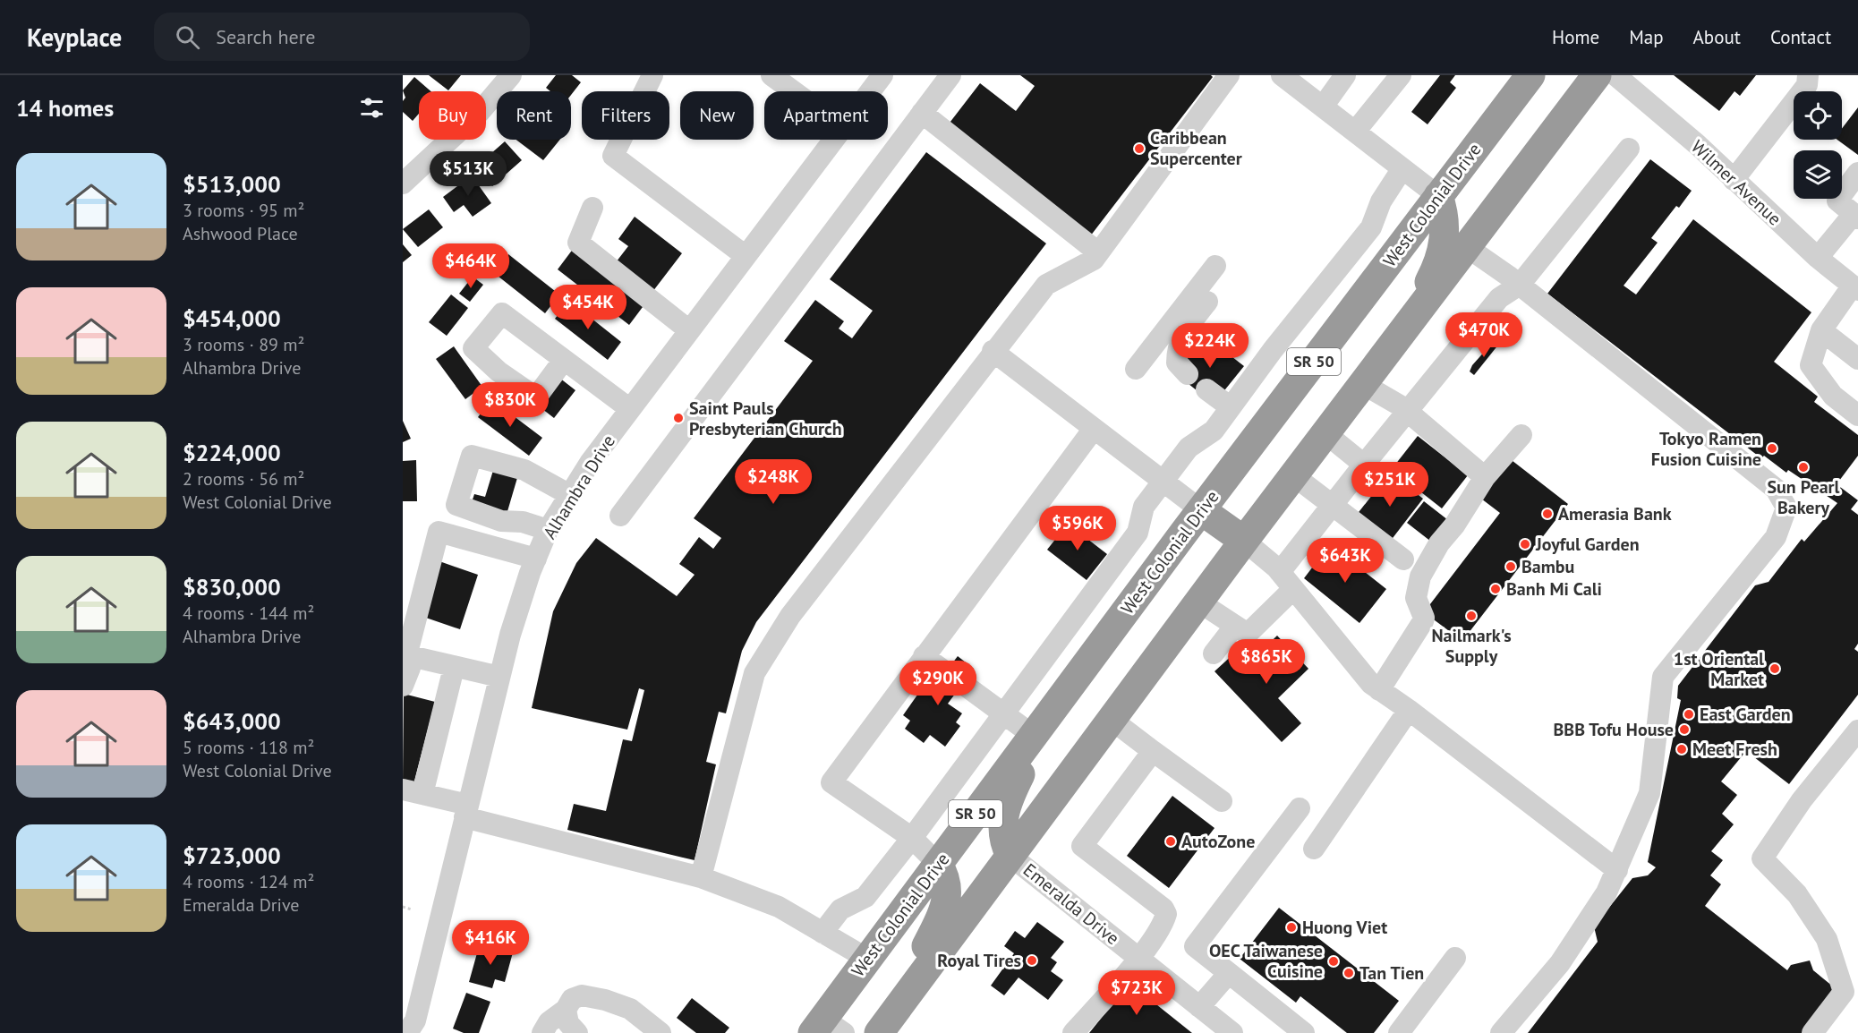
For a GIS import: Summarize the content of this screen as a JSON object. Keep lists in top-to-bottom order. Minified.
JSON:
{"streets":{"highway":["West Colonial Drive","SR 50"],"street":["Wilmer Avenue","Alhambra Drive","Emeralda Drive"]},"crossings":[["SR 50","Emeralda Drive"]],"places":["Caribbean Supercenter","Saint Pauls Presbyterian Church","Tokyo Ramen Fusion Cuisine","Sun Pearl Bakery","Amerasia Bank","Joyful Garden","Bambu","Banh Mi Cali","Nailmark's Supply","1st Oriental Market","East Garden","BBB Tofu House","Meet Fresh","AutoZone","Huong Viet","Royal Tires","OEC Taiwanese Cuisine","Tan Tien"],"page":{"header":"Keyplace","search":"Search here","nav":["Home","Map","About","Contact"],"heading":"14 homes","chip":["Buy","Rent","Filters","New","Apartment"],"list":[{"name":"$513,000","note":"3 rooms · 95 m² · Ashwood Place"},{"name":"$454,000","note":"3 rooms · 89 m² · Alhambra Drive"},{"name":"$224,000","note":"2 rooms · 56 m² · West Colonial Drive"},{"name":"$830,000","note":"4 rooms · 144 m² · Alhambra Drive"},{"name":"$643,000","note":"5 rooms · 118 m² · West Colonial Drive"},{"name":"$723,000","note":"4 rooms · 124 m² · Emeralda Drive"}],"price":["$513K","$464K","$454K","$470K","$224K","$830K","$248K","$251K","$596K","$643K","$865K","$290K","$416K","$723K"]}}
